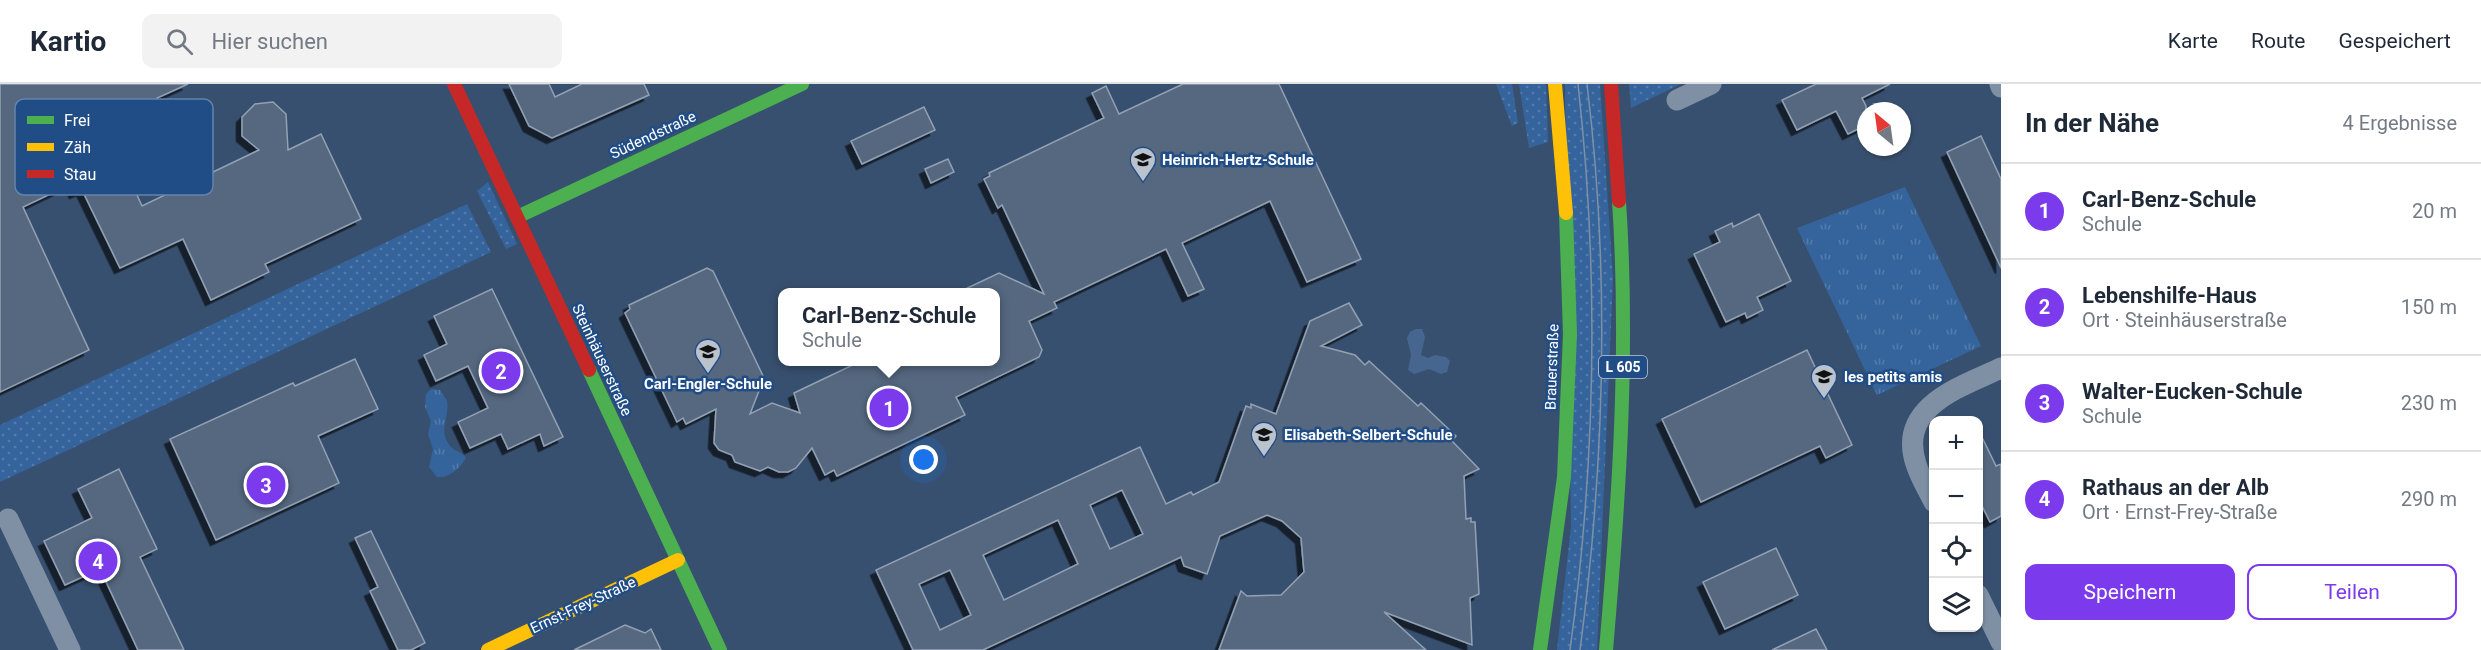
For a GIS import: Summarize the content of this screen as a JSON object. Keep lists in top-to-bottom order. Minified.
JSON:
{"streets":{"street":["Südendstraße","Steinhäuserstraße","Brauerstraße","L 605","Ernst-Frey-Straße"]},"crossings":[["Südendstraße","Steinhäuserstraße"],["Steinhäuserstraße","Ernst-Frey-Straße"]],"places":{"school or university":["Heinrich-Hertz-Schule","Carl-Engler-Schule","les petits amis","Elisabeth-Selbert-Schule"]},"legend":["Frei","Zäh","Stau"],"north":"top left","page":{"header":"Kartio","search":"Hier suchen","nav":["Karte","Route","Gespeichert"],"heading":["In der Nähe","4 Ergebnisse"],"list":[{"mark":"1","name":"Carl-Benz-Schule","note":"Schule","value":"20 m"},{"mark":"2","name":"Lebenshilfe-Haus","note":"Ort · Steinhäuserstraße","value":"150 m"},{"mark":"3","name":"Walter-Eucken-Schule","note":"Schule","value":"230 m"},{"mark":"4","name":"Rathaus an der Alb","note":"Ort · Ernst-Frey-Straße","value":"290 m"}],"popup":["Carl-Benz-Schule","Schule"],"pins":["2","1","3","4"],"map_buttons":["+","−"],"buttons":["Speichern","Teilen"]}}
